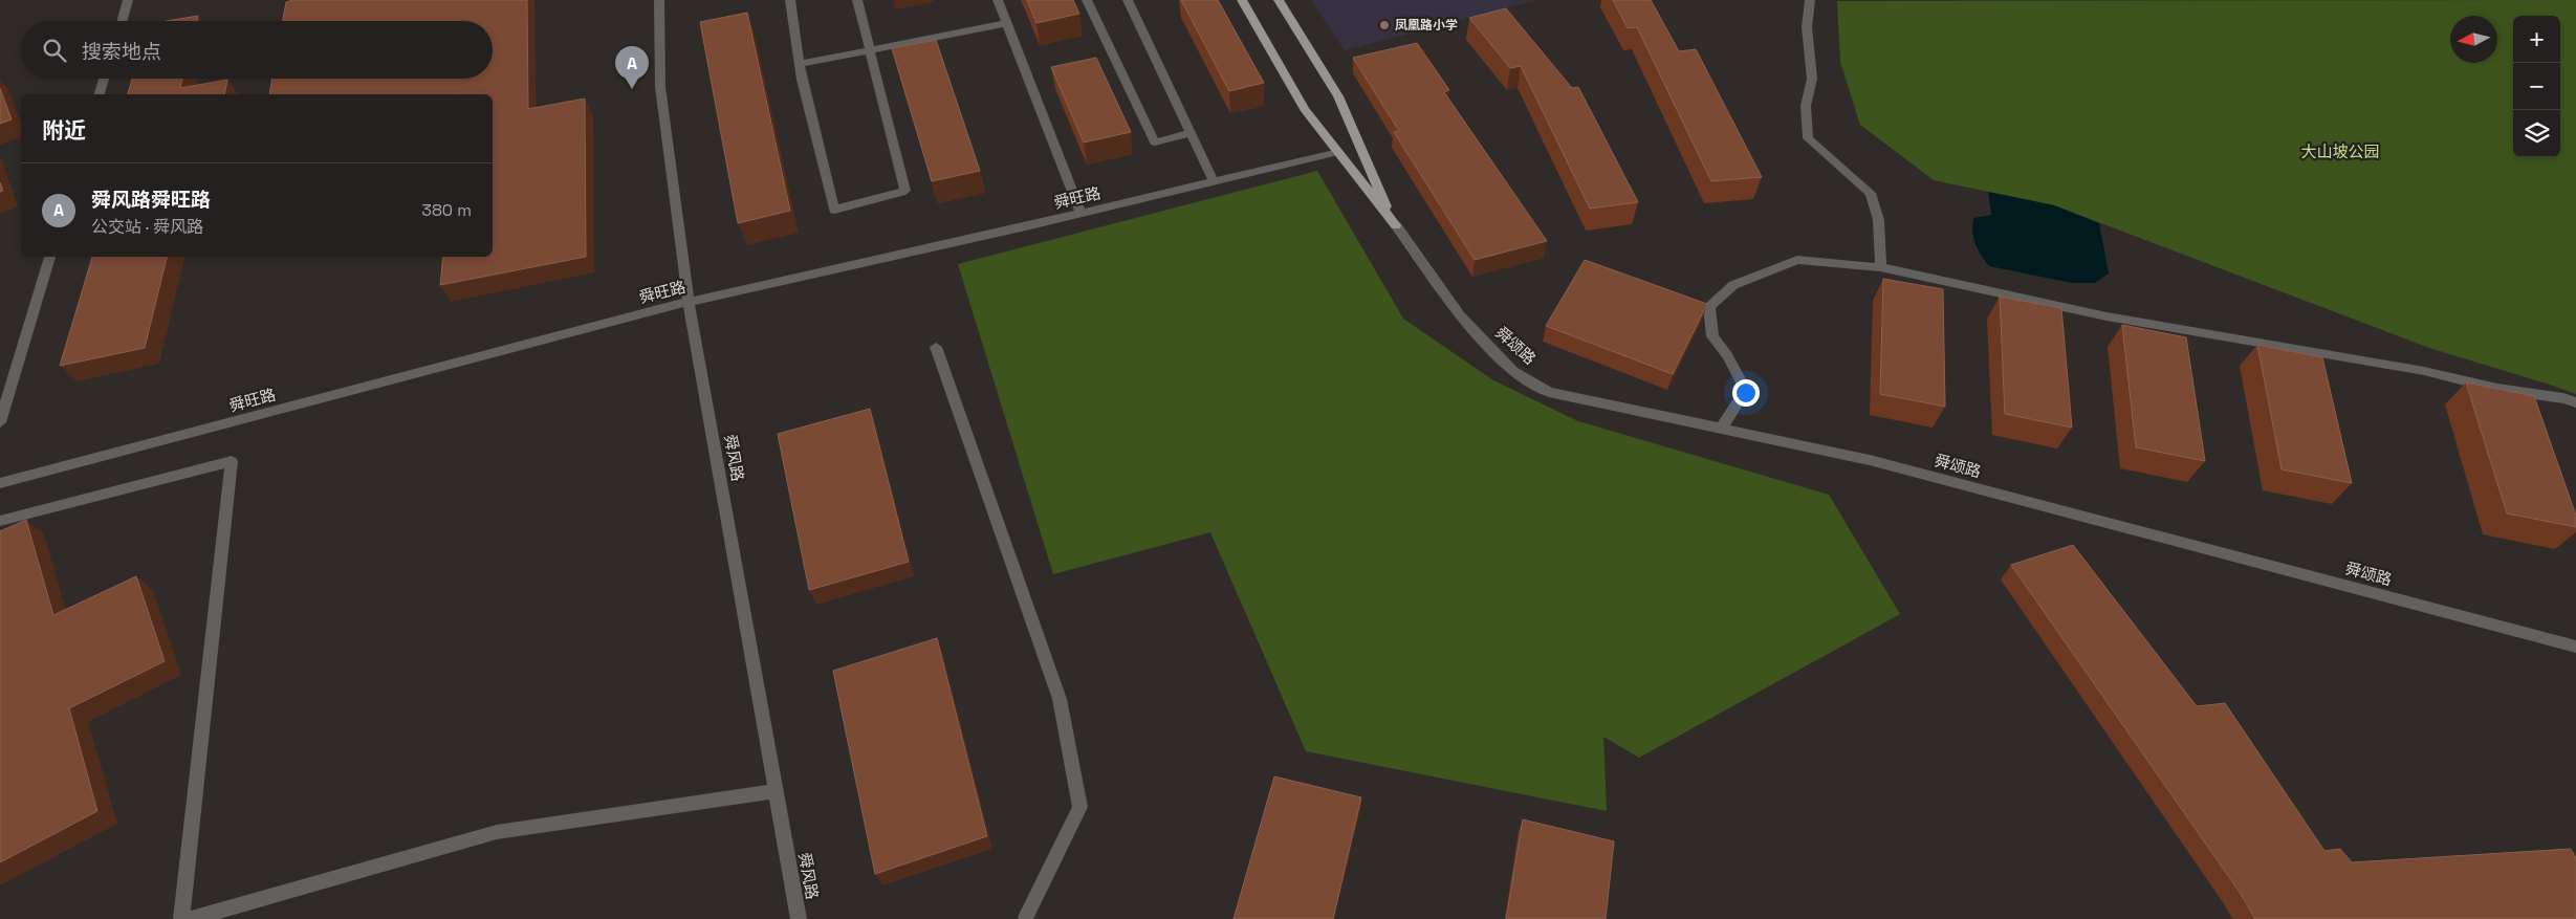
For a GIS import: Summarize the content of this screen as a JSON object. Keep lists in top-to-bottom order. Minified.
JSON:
{"streets":{"main road":["舜颂路"],"street":["舜旺路","舜风路"]},"crossings":[["舜旺路","舜颂路"],["舜旺路","舜风路"]],"parks":["大山坡公园"],"places":["凤凰路小学"],"north":"left","page":{"map_buttons":["+","−"],"search":"搜索地点","pins":"A","heading":"附近","list":[{"mark":"A","name":"舜风路舜旺路","note":"公交站 · 舜风路","value":"380 m"}]}}
